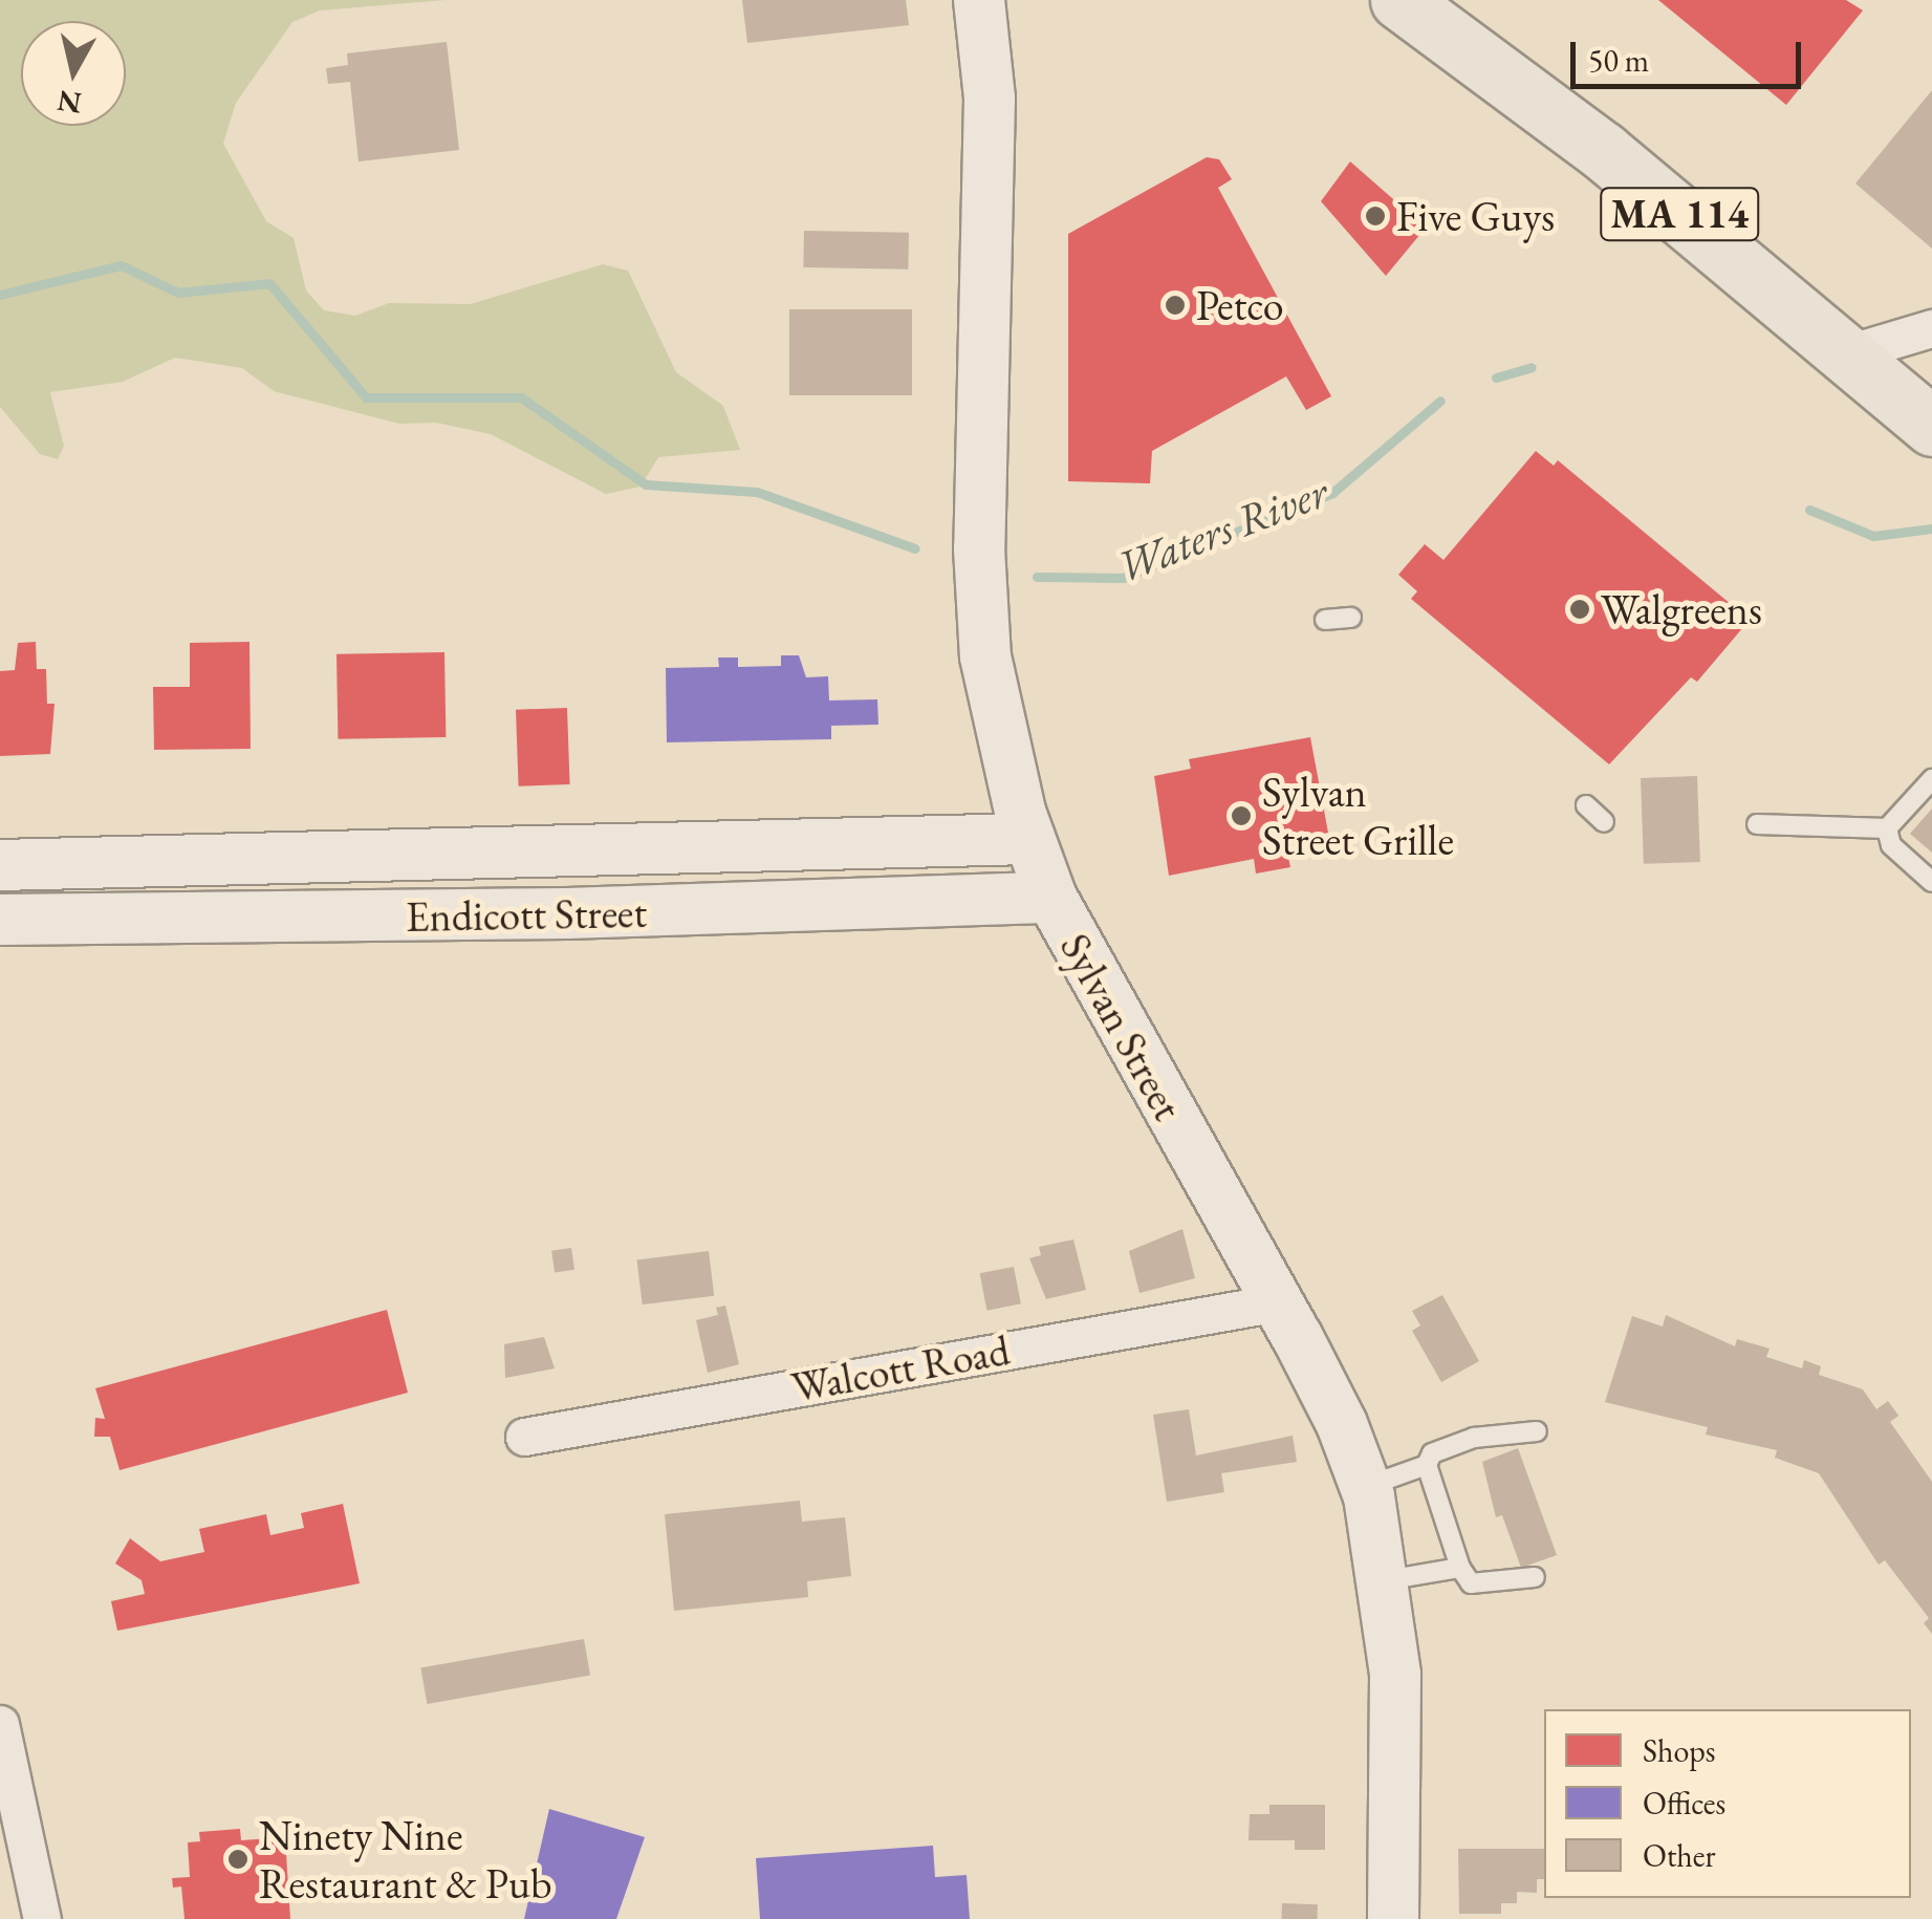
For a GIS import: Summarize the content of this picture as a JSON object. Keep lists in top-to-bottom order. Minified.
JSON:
{"streets":{"highway":["MA 114"],"main road":["Endicott Street","Sylvan Street"],"street":["Walcott Road"]},"crossings":[["Endicott Street","Sylvan Street"],["Sylvan Street","Walcott Road"]],"water":["Waters River"],"places":["Five Guys","Petco","Walgreens","Sylvan Street Grille","Ninety Nine Restaurant & Pub"],"legend":["Shops","Offices","Other"],"scale_bar":"50 m","north":"bottom"}
